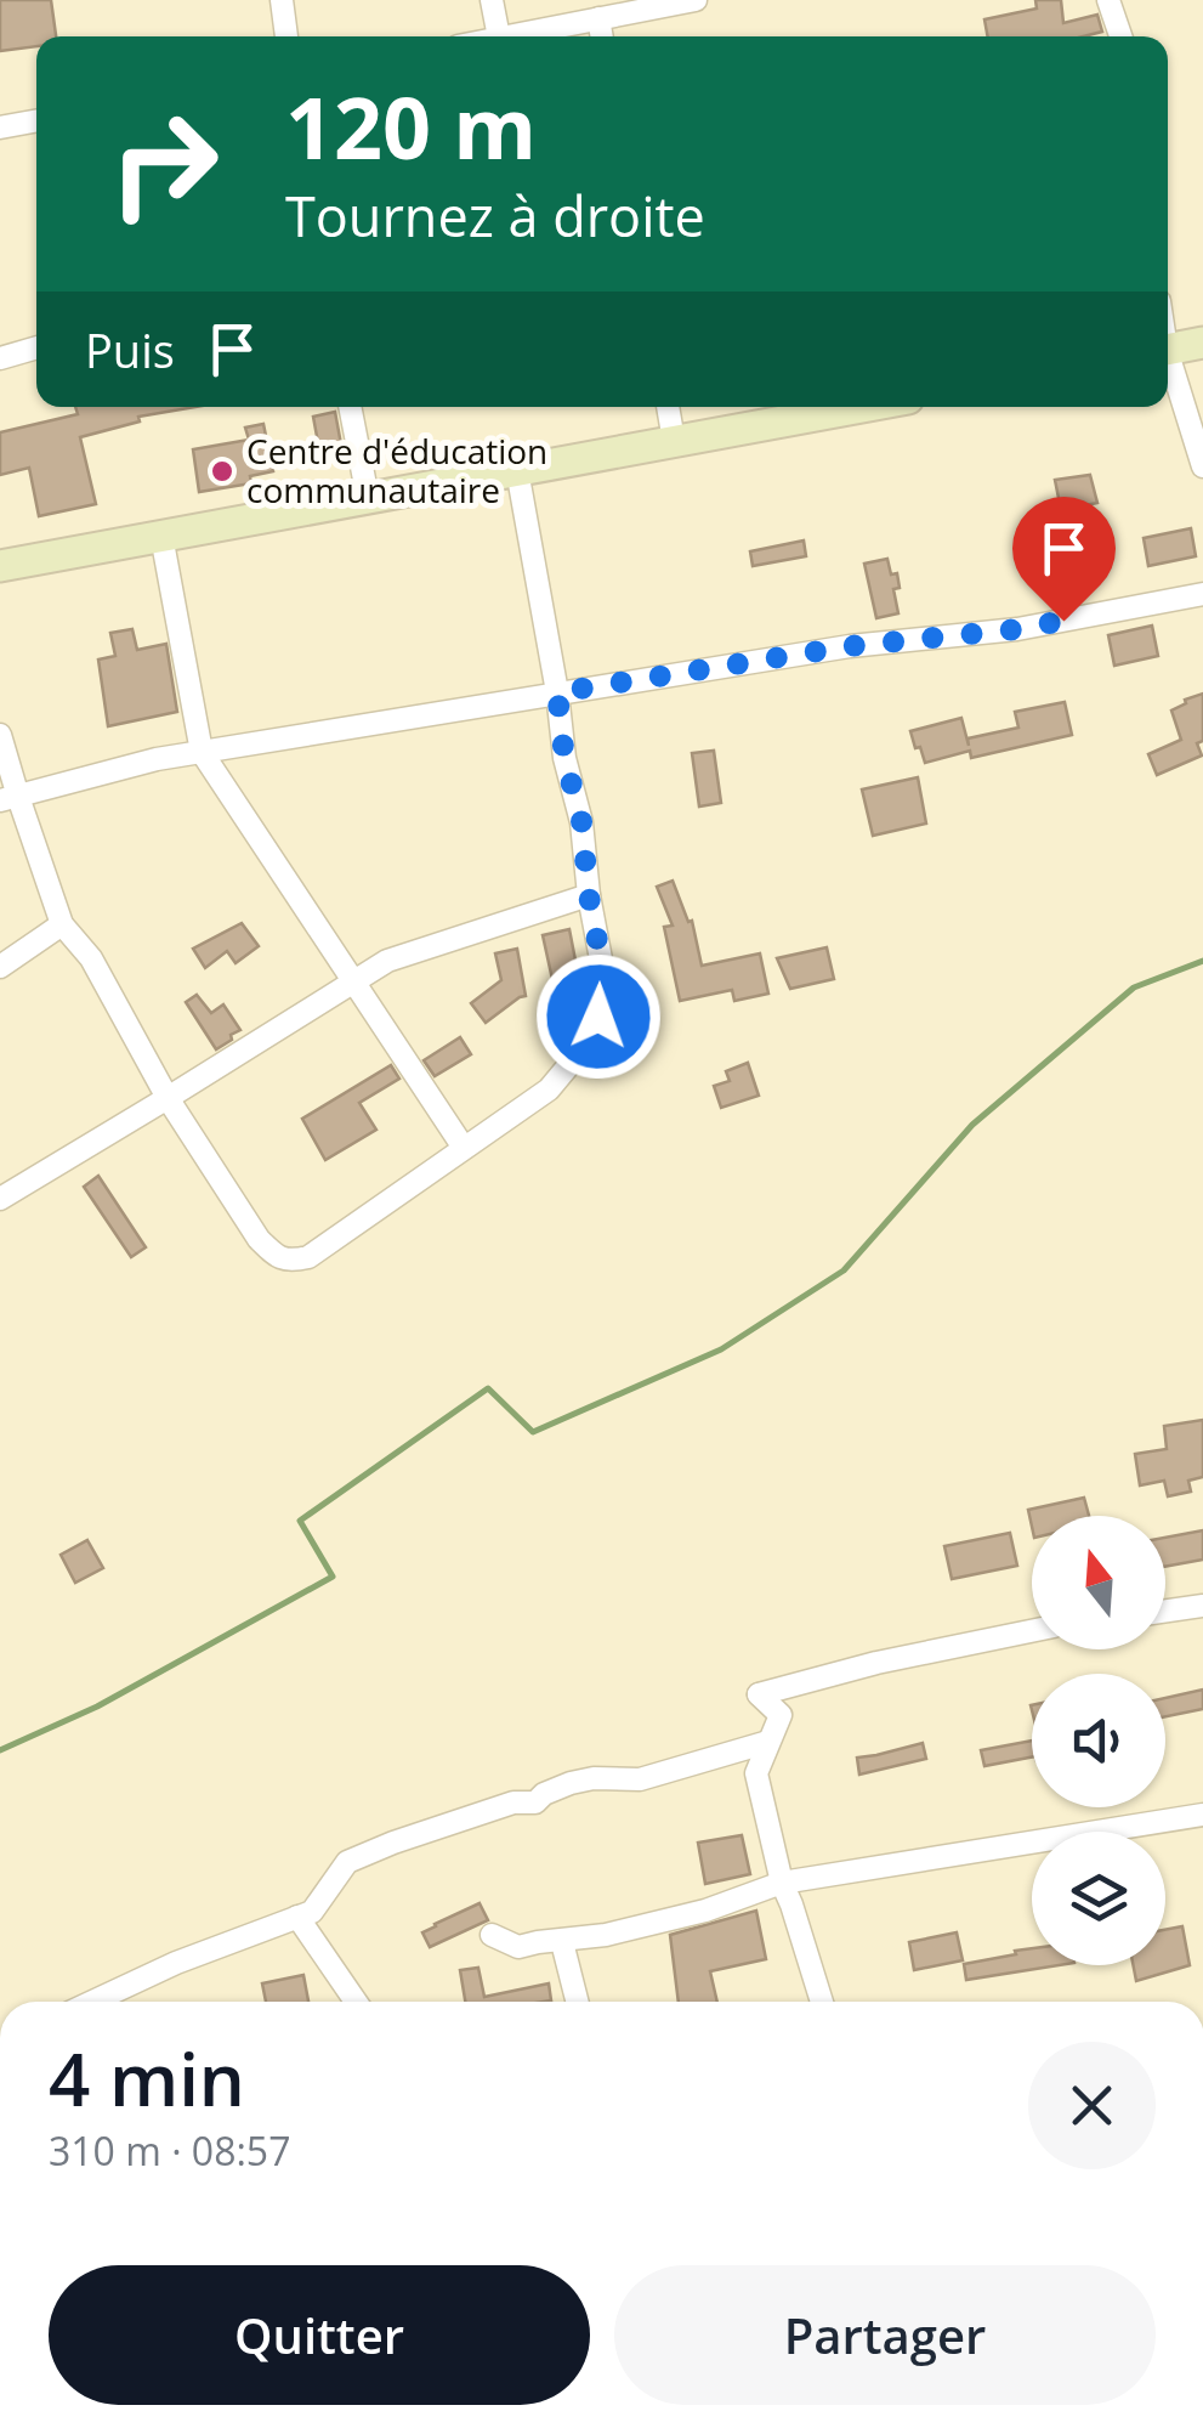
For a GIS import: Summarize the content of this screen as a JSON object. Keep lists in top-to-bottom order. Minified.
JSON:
{"places":["Centre d'éducation communautaire"],"north":"top","page":{"turn":["120 m","Tournez à droite"],"then":"Puis","heading":["4 min","310 m · 08:57"],"buttons":["Quitter","Partager"]}}
